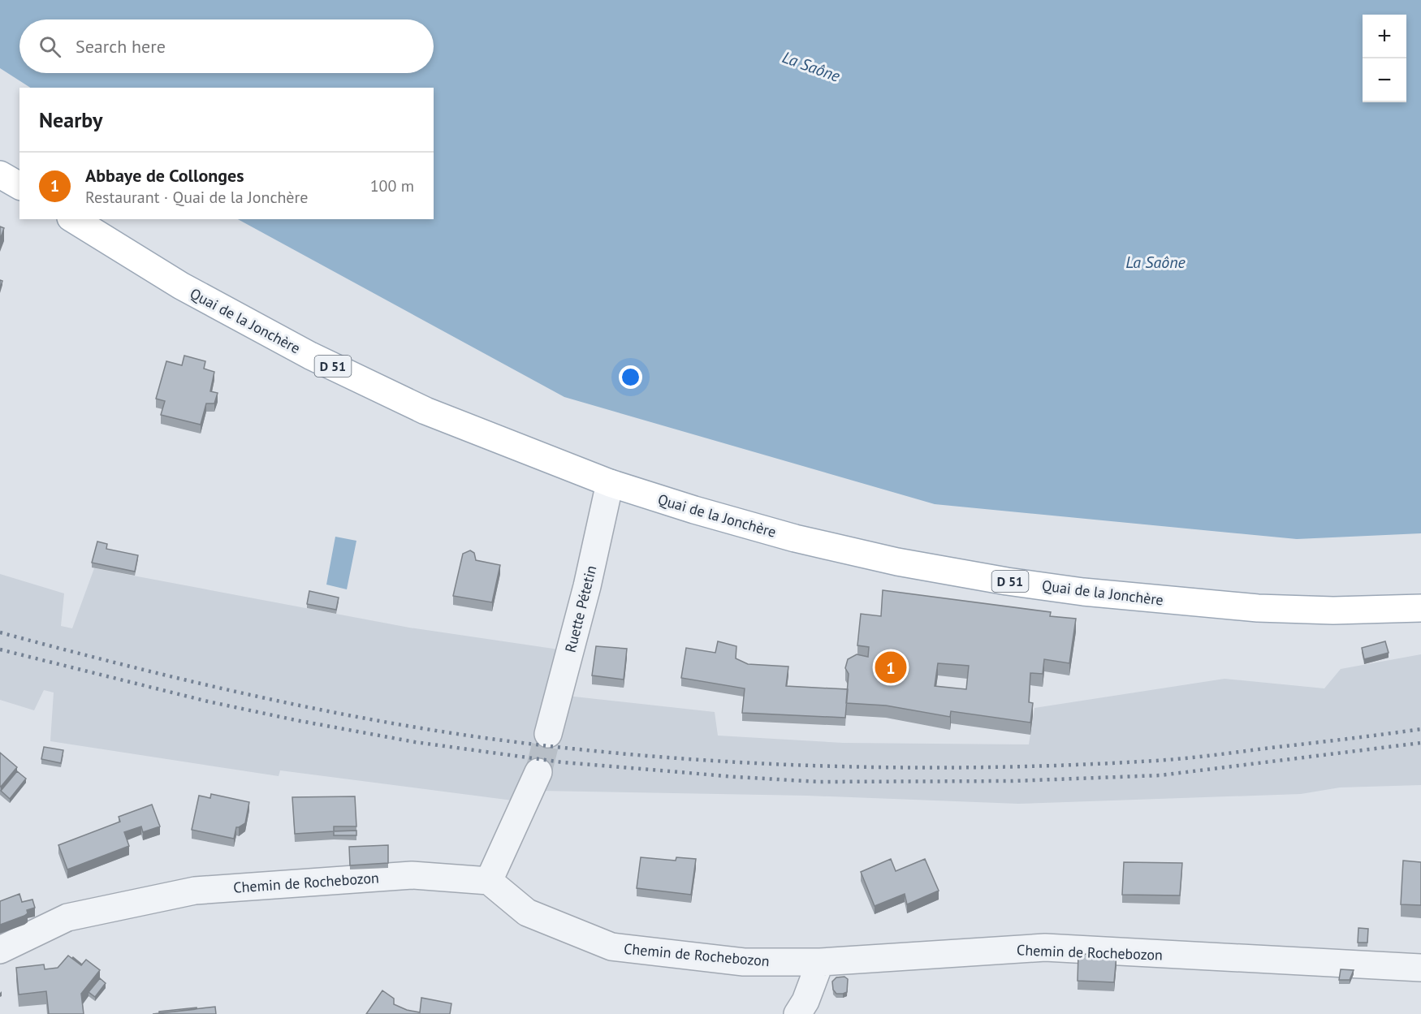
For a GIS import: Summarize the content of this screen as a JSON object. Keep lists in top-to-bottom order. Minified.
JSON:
{"streets":{"main road":["Quai de la Jonchère","D 51"],"street":["Ruette Pétetin","Chemin de Rochebozon"]},"crossings":[["Quai de la Jonchère","Ruette Pétetin"]],"water":["La Saône"],"page":{"map_buttons":["+","−"],"search":"Search here","heading":"Nearby","list":[{"mark":"1","name":"Abbaye de Collonges","note":"Restaurant · Quai de la Jonchère","value":"100 m"}],"pins":"1"}}
